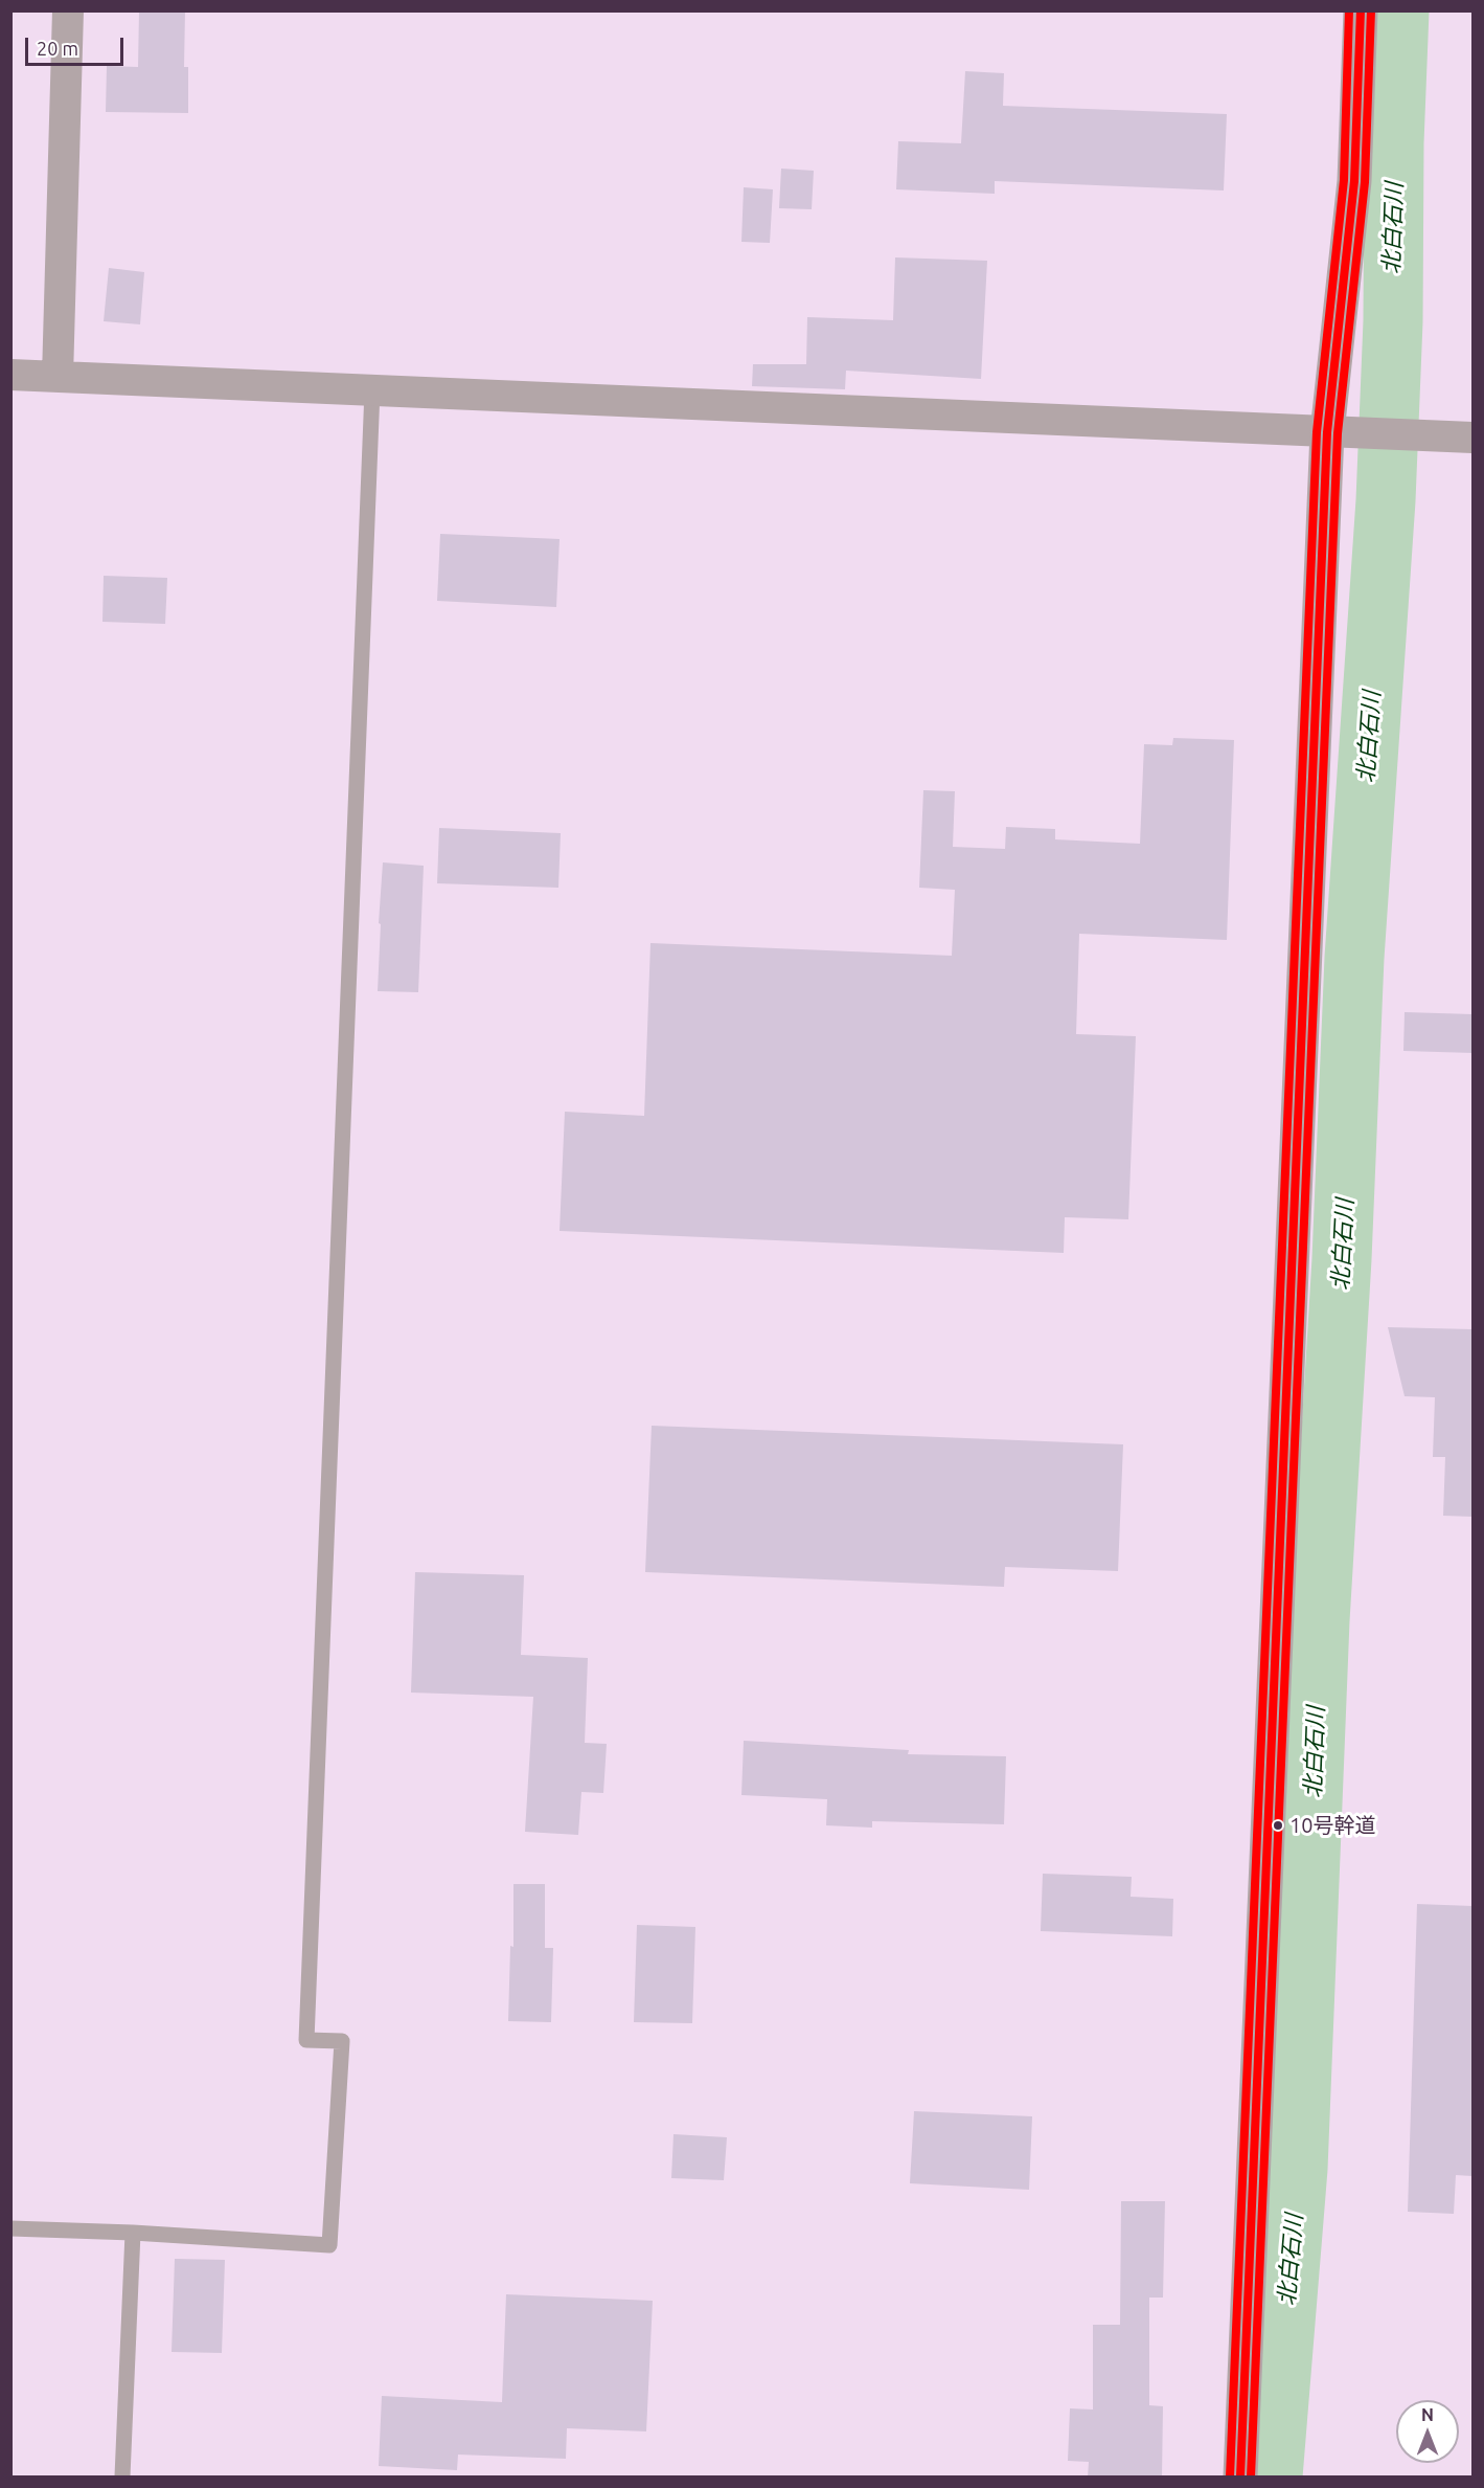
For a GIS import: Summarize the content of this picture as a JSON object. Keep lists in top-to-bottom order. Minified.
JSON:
{"water":["北白石川"],"places":["10号幹道"],"scale_bar":"20 m","north":"top"}
